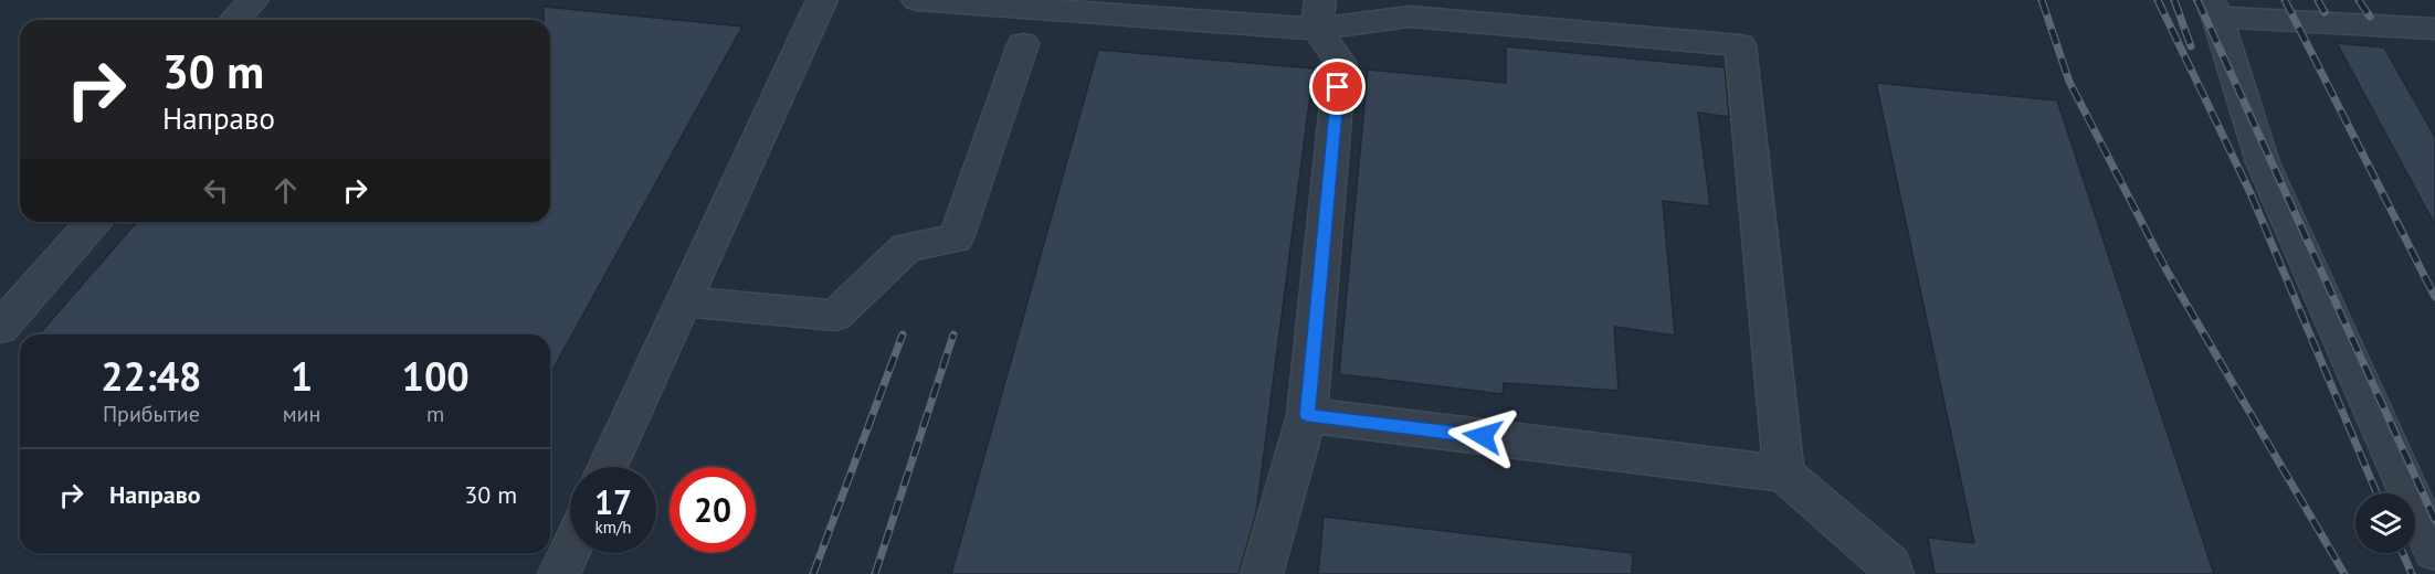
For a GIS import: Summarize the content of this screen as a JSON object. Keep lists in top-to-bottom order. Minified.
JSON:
{"page":{"turn":["30 m","Направо"],"eta":["22:48","Прибытие","1","мин","100","m"],"list":[{"name":"Направо","value":"30 m"}],"speed":"17 km/h","limit":"20"}}
